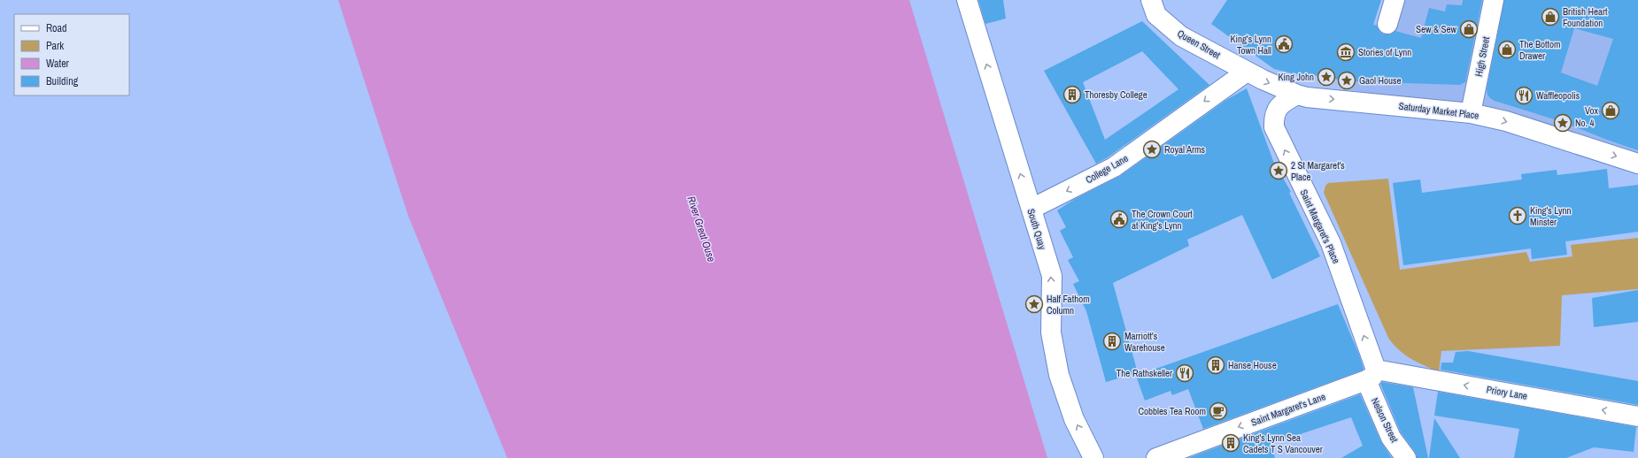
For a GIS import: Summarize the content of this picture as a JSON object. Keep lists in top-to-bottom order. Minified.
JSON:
{"streets":{"street":["Queen Street","High Street","Saturday Market Place","College Lane","Saint Margaret's Place","South Quay","Priory Lane","Saint Margaret's Lane","Nelson Street"]},"crossings":[["Queen Street","Saturday Market Place"],["Queen Street","College Lane"],["Queen Street","Saint Margaret's Place"],["High Street","Saturday Market Place"],["Saturday Market Place","Saint Margaret's Place"],["College Lane","South Quay"],["Saint Margaret's Place","Priory Lane"],["Saint Margaret's Place","Saint Margaret's Lane"],["Saint Margaret's Place","Nelson Street"],["Priory Lane","Saint Margaret's Lane"],["Priory Lane","Nelson Street"],["Saint Margaret's Lane","Nelson Street"]],"one_way":["Saturday Market Place","College Lane","Saint Margaret's Place","South Quay","Priory Lane","Saint Margaret's Lane"],"water":["River Great Ouse"],"places":{"shop":["British Heart Foundation","Sew & Sew","The Bottom Drawer","Vox"],"public building":["King's Lynn Town Hall","The Crown Court at King's Lynn"],"museum":["Stories of Lynn"],"place":["King John","Gaol House","No. 4","Royal Arms","2 St Margaret's Place","Half Fathom Column"],"building":["Thoresby College","Marriott's Warehouse","Hanse House","King's Lynn Sea Cadets T S Vancouver"],"restaurant":["Waffleopolis","The Rathskeller"],"church":["King's Lynn Minster"],"cafe":["Cobbles Tea Room"]},"legend":["Road","Park","Water","Building"]}
